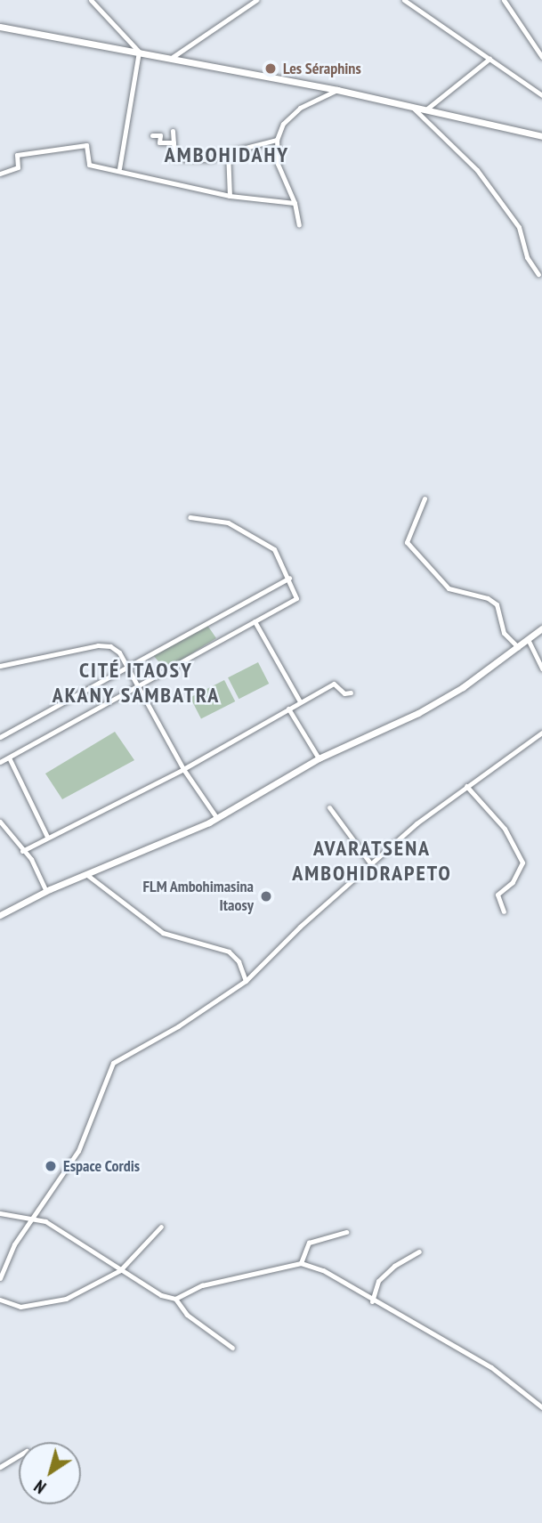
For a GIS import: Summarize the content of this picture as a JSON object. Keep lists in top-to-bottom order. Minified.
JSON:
{"districts":["AMBOHIDAHY","CITÉ ITAOSY AKANY SAMBATRA","AVARATSENA AMBOHIDRAPETO"],"places":["Les Séraphins","FLM Ambohimasina Itaosy","Espace Cordis"],"north":"bottom left"}
